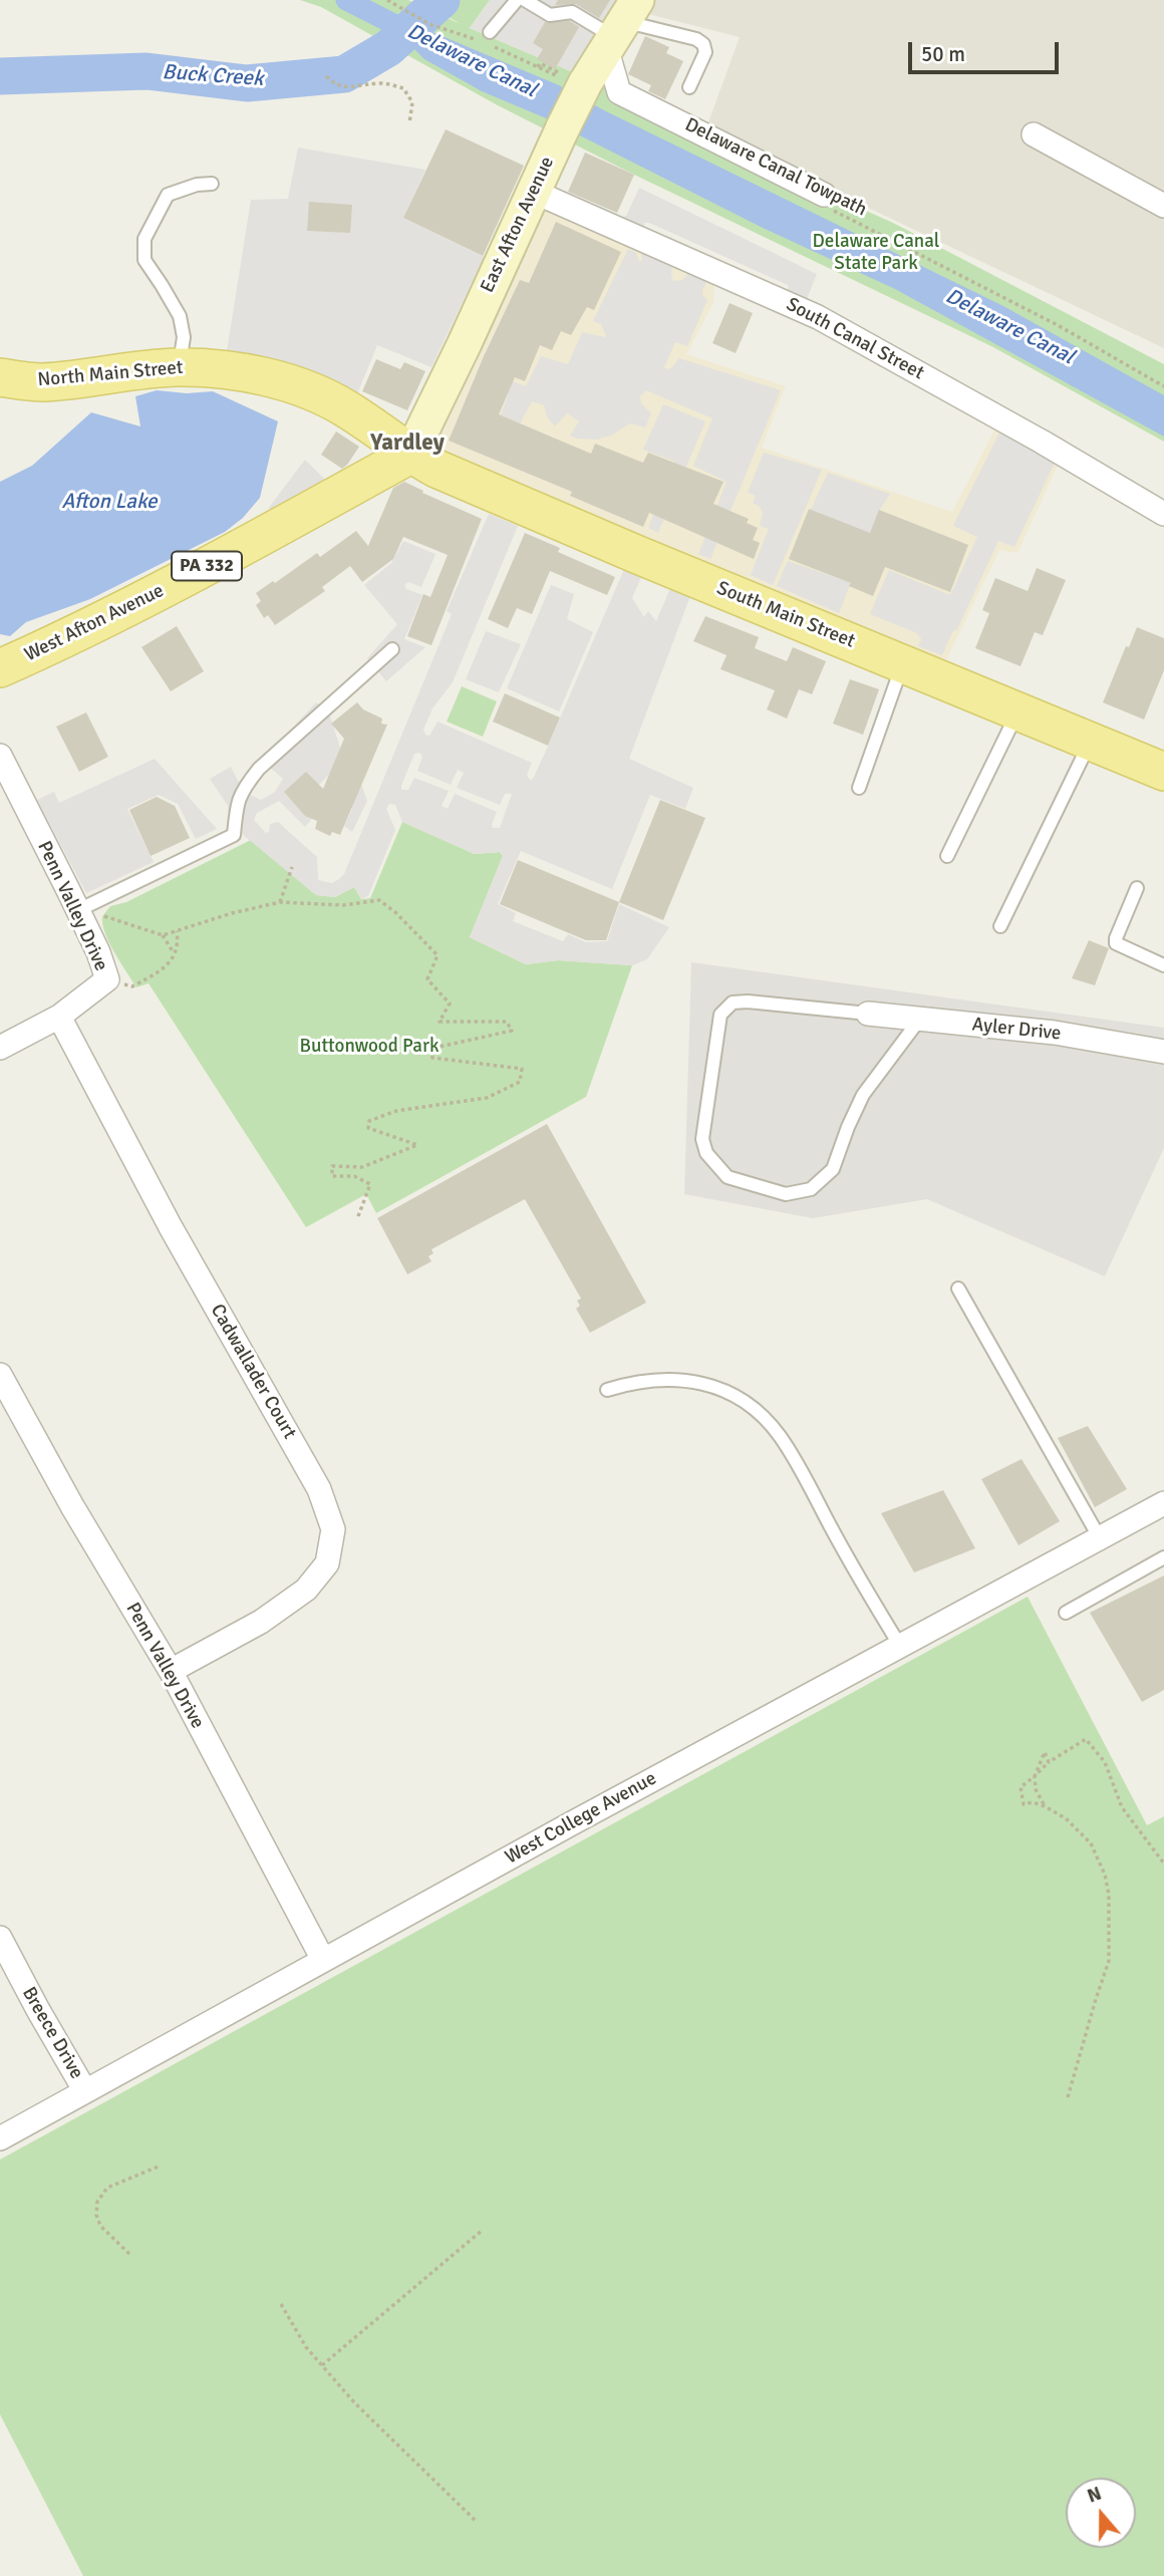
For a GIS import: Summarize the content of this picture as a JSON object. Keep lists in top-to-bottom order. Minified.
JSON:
{"streets":{"main road":["East Afton Avenue","North Main Street","PA 332","South Main Street","West Afton Avenue"],"street":["South Canal Street","Penn Valley Drive","Ayler Drive","Cadwallader Court","West College Avenue","Breece Drive"],"path":["Delaware Canal Towpath"]},"crossings":[["East Afton Avenue","South Canal Street"],["East Afton Avenue","North Main Street"],["East Afton Avenue","South Main Street"],["East Afton Avenue","West Afton Avenue"],["North Main Street","South Main Street"],["North Main Street","West Afton Avenue"],["South Main Street","West Afton Avenue"],["Penn Valley Drive","Cadwallader Court"],["Penn Valley Drive","West College Avenue"],["West College Avenue","Breece Drive"]],"districts":["Yardley"],"water":["Delaware Canal","Buck Creek","Afton Lake"],"parks":["Delaware Canal State Park","Buttonwood Park"],"scale_bar":"50 m","north":"top"}
